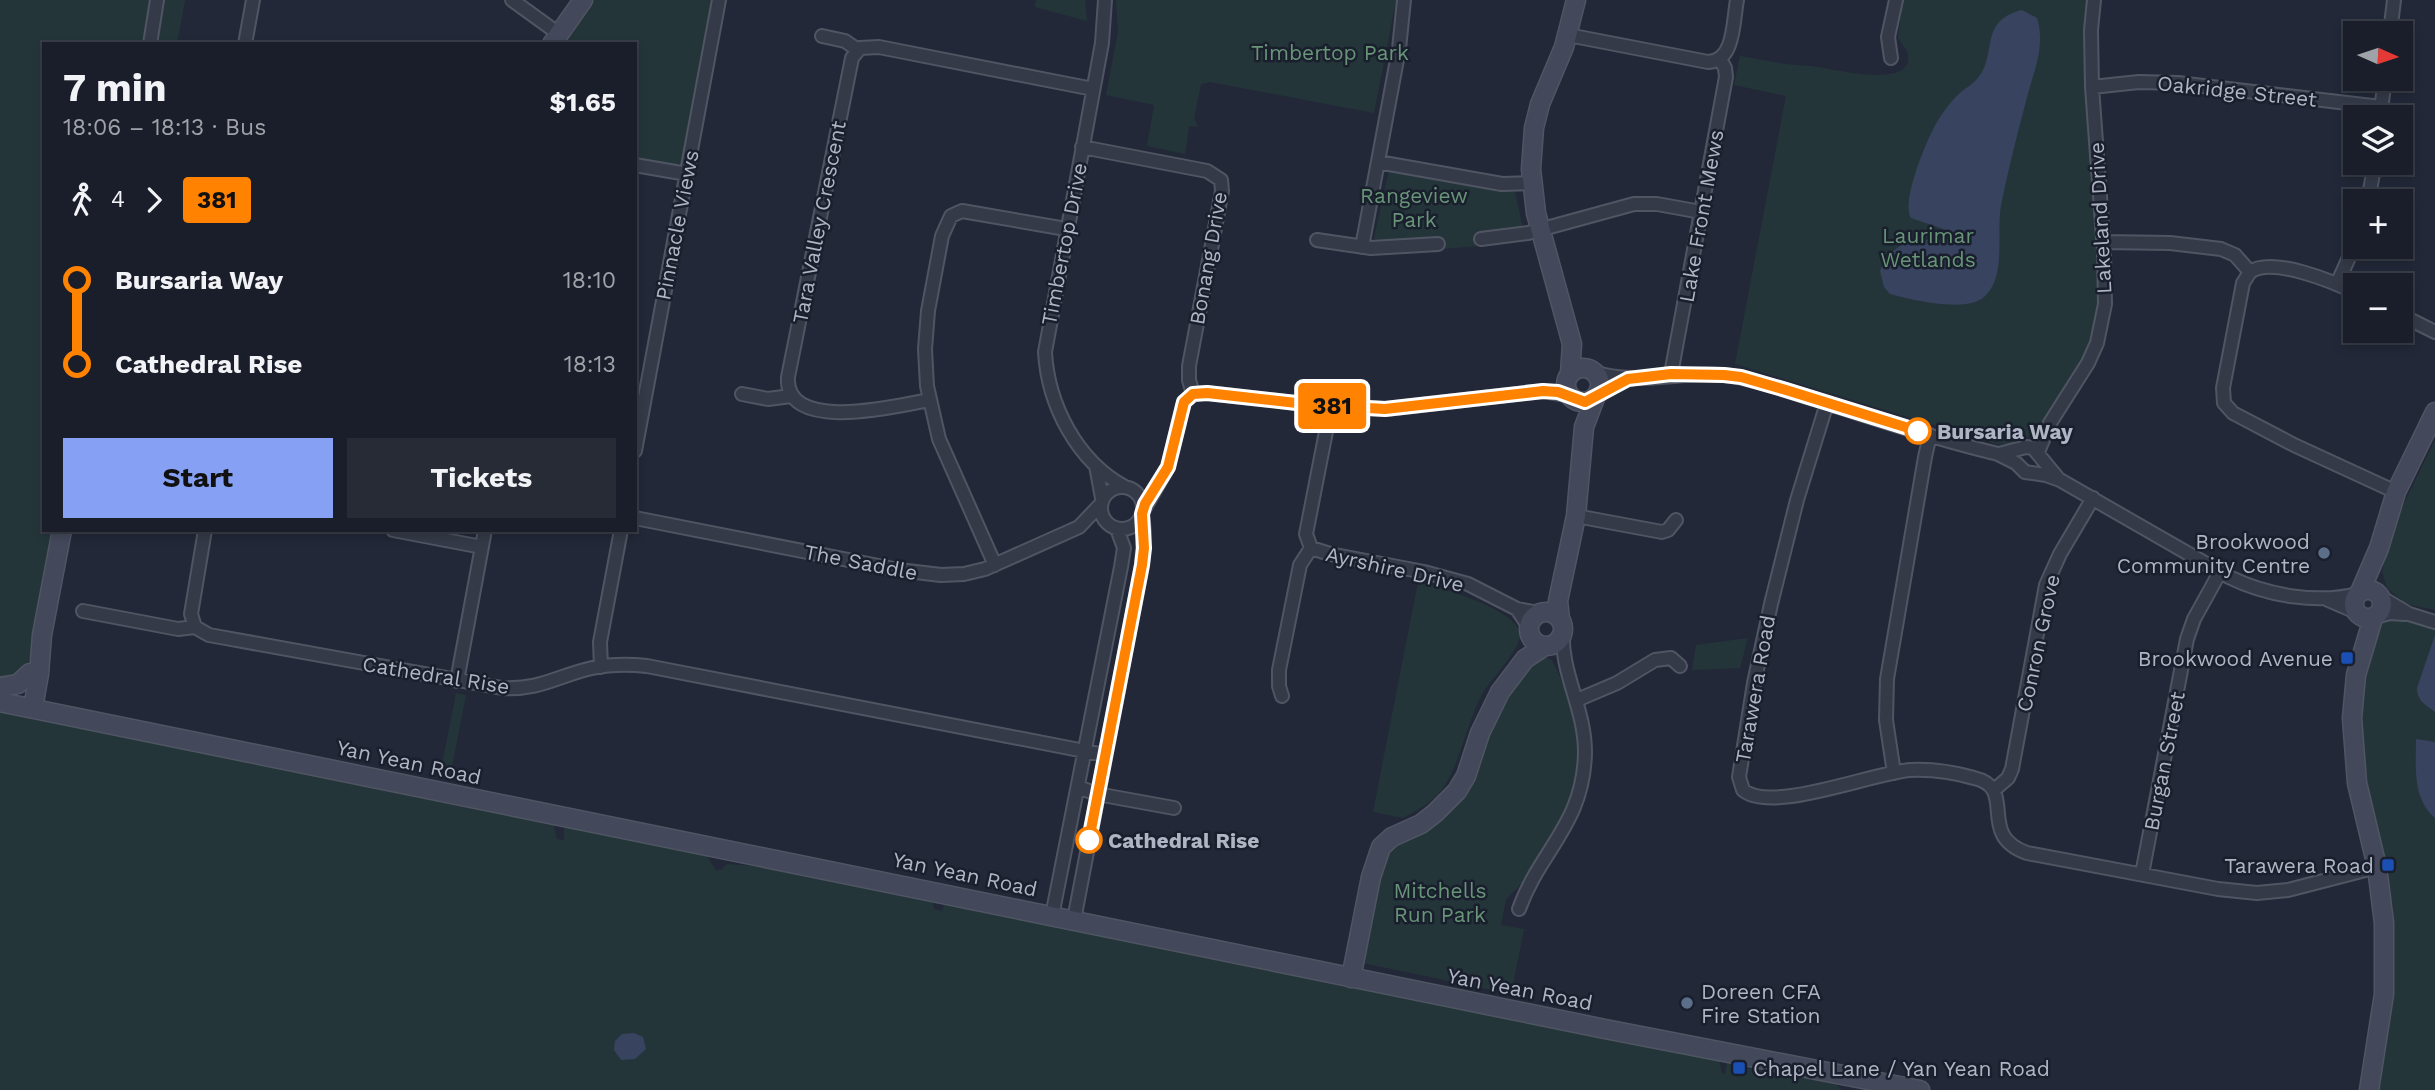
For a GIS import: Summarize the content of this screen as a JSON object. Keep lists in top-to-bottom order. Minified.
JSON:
{"streets":{"street":["Oakridge Street","Lake Front Mews","Lakeland Drive","Tara Valley Crescent","Pinnacle Views","Timbertop Drive","Bonang Drive","The Saddle","Ayrshire Drive","Conron Grove","Cathedral Rise","Tarawera Road","Burgan Street","Yan Yean Road"]},"crossings":[["Oakridge Street","Lakeland Drive"],["Timbertop Drive","Bonang Drive"],["Timbertop Drive","The Saddle"],["Conron Grove","Tarawera Road"]],"parks":["Timbertop Park","Rangeview Park","Laurimar Wetlands","Mitchells Run Park"],"places":{"other":["Bursaria Way","Brookwood Community Centre","Cathedral Rise","Doreen CFA Fire Station"],"transit":["Brookwood Avenue","Tarawera Road","Chapel Lane / Yan Yean Road"]},"lines":["bus line 381"],"north":"right","page":{"on_map":"381","map_buttons":["+","−"],"heading":["7 min","18:06 – 18:13 · Bus","$1.65"],"legs":["4","381"],"list":[{"name":"Bursaria Way","value":"18:10"},{"name":"Cathedral Rise","value":"18:13"}],"buttons":["Start","Tickets"]}}
